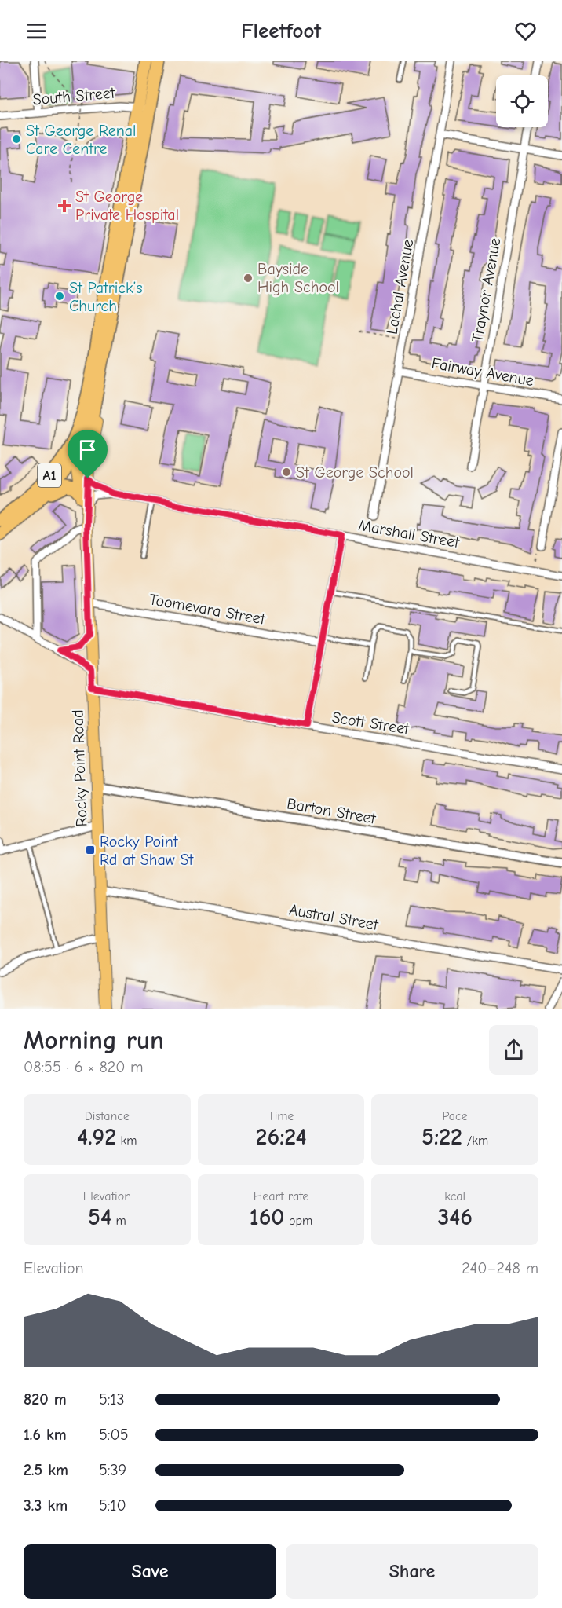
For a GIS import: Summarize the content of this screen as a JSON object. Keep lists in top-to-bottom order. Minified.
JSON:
{"streets":{"highway":["A1"],"main road":["Rocky Point Road"],"street":["South Street","Lachal Avenue","Traynor Avenue","Fairway Avenue","Marshall Street","Toomevara Street","Scott Street","Barton Street","Austral Street"]},"crossings":[["South Street","A1"],["Lachal Avenue","Fairway Avenue"],["Traynor Avenue","Fairway Avenue"],["A1","Rocky Point Road"],["Marshall Street","Rocky Point Road"],["Toomevara Street","Rocky Point Road"],["Scott Street","Rocky Point Road"],["Rocky Point Road","Barton Street"],["Rocky Point Road","Austral Street"]],"places":{"other":["St George Renal Care Centre","Bayside High School","St Patrick’s Church","St George School"],"health":["St George Private Hospital"],"transit":["Rocky Point Rd at Shaw St"]},"page":{"header":"Fleetfoot","heading":["Morning run","08:55 · 6 × 820 m"],"stats":[["Distance","4.92 km"],["Time","26:24"],["Pace","5:22 /km"],["Elevation","54 m"],["Heart rate","160 bpm"],["kcal","346"]],"chart":["Elevation","240–248 m"],"list":[{"name":"820 m","note":"5:13"},{"name":"1.6 km","note":"5:05"},{"name":"2.5 km","note":"5:39"},{"name":"3.3 km","note":"5:10"}],"buttons":["Save","Share"]}}
